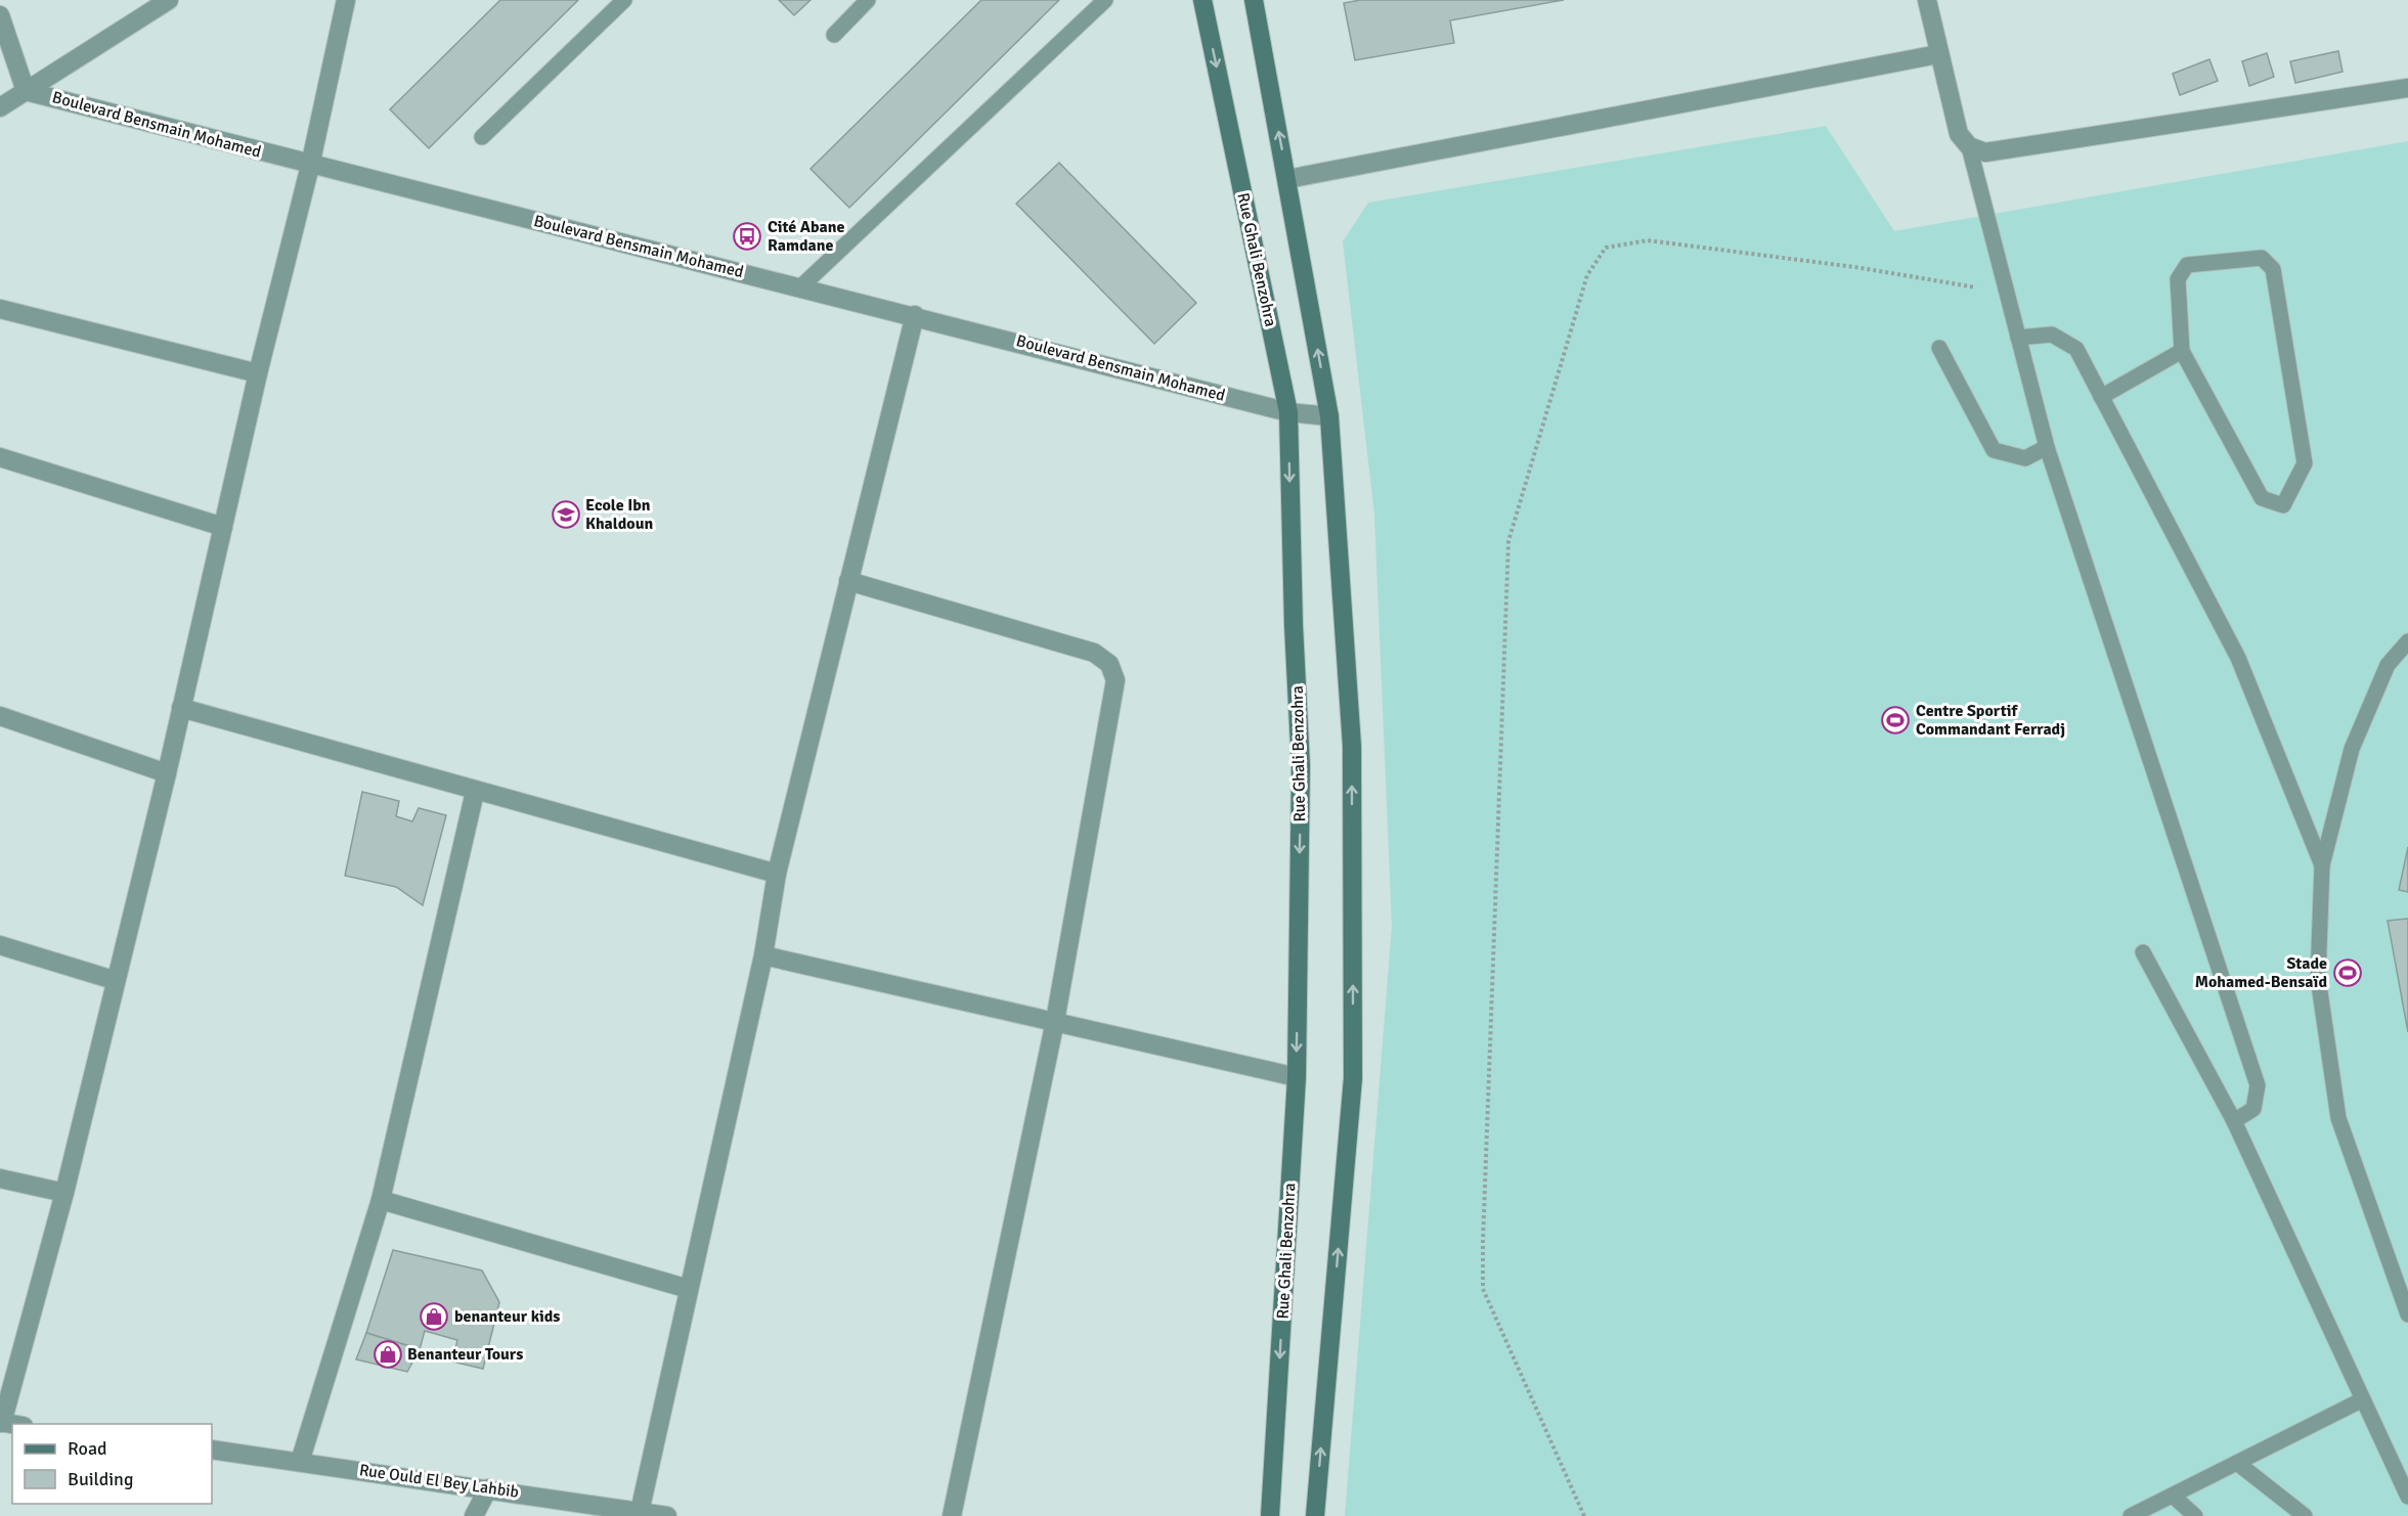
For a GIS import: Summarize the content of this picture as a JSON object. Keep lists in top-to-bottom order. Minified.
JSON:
{"streets":{"main road":["Rue Ghali Benzohra"],"street":["Boulevard Bensmain Mohamed","Rue Ould El Bey Lahbib"]},"crossings":[["Boulevard Bensmain Mohamed","Rue Ghali Benzohra"]],"places":{"bus stop":["Cité Abane Ramdane"],"school or university":["Ecole Ibn Khaldoun"],"sports":["Centre Sportif Commandant Ferradj","Stade Mohamed-Bensaïd"],"shop":["benanteur kids","Benanteur Tours"]},"legend":["Road","Building"]}
